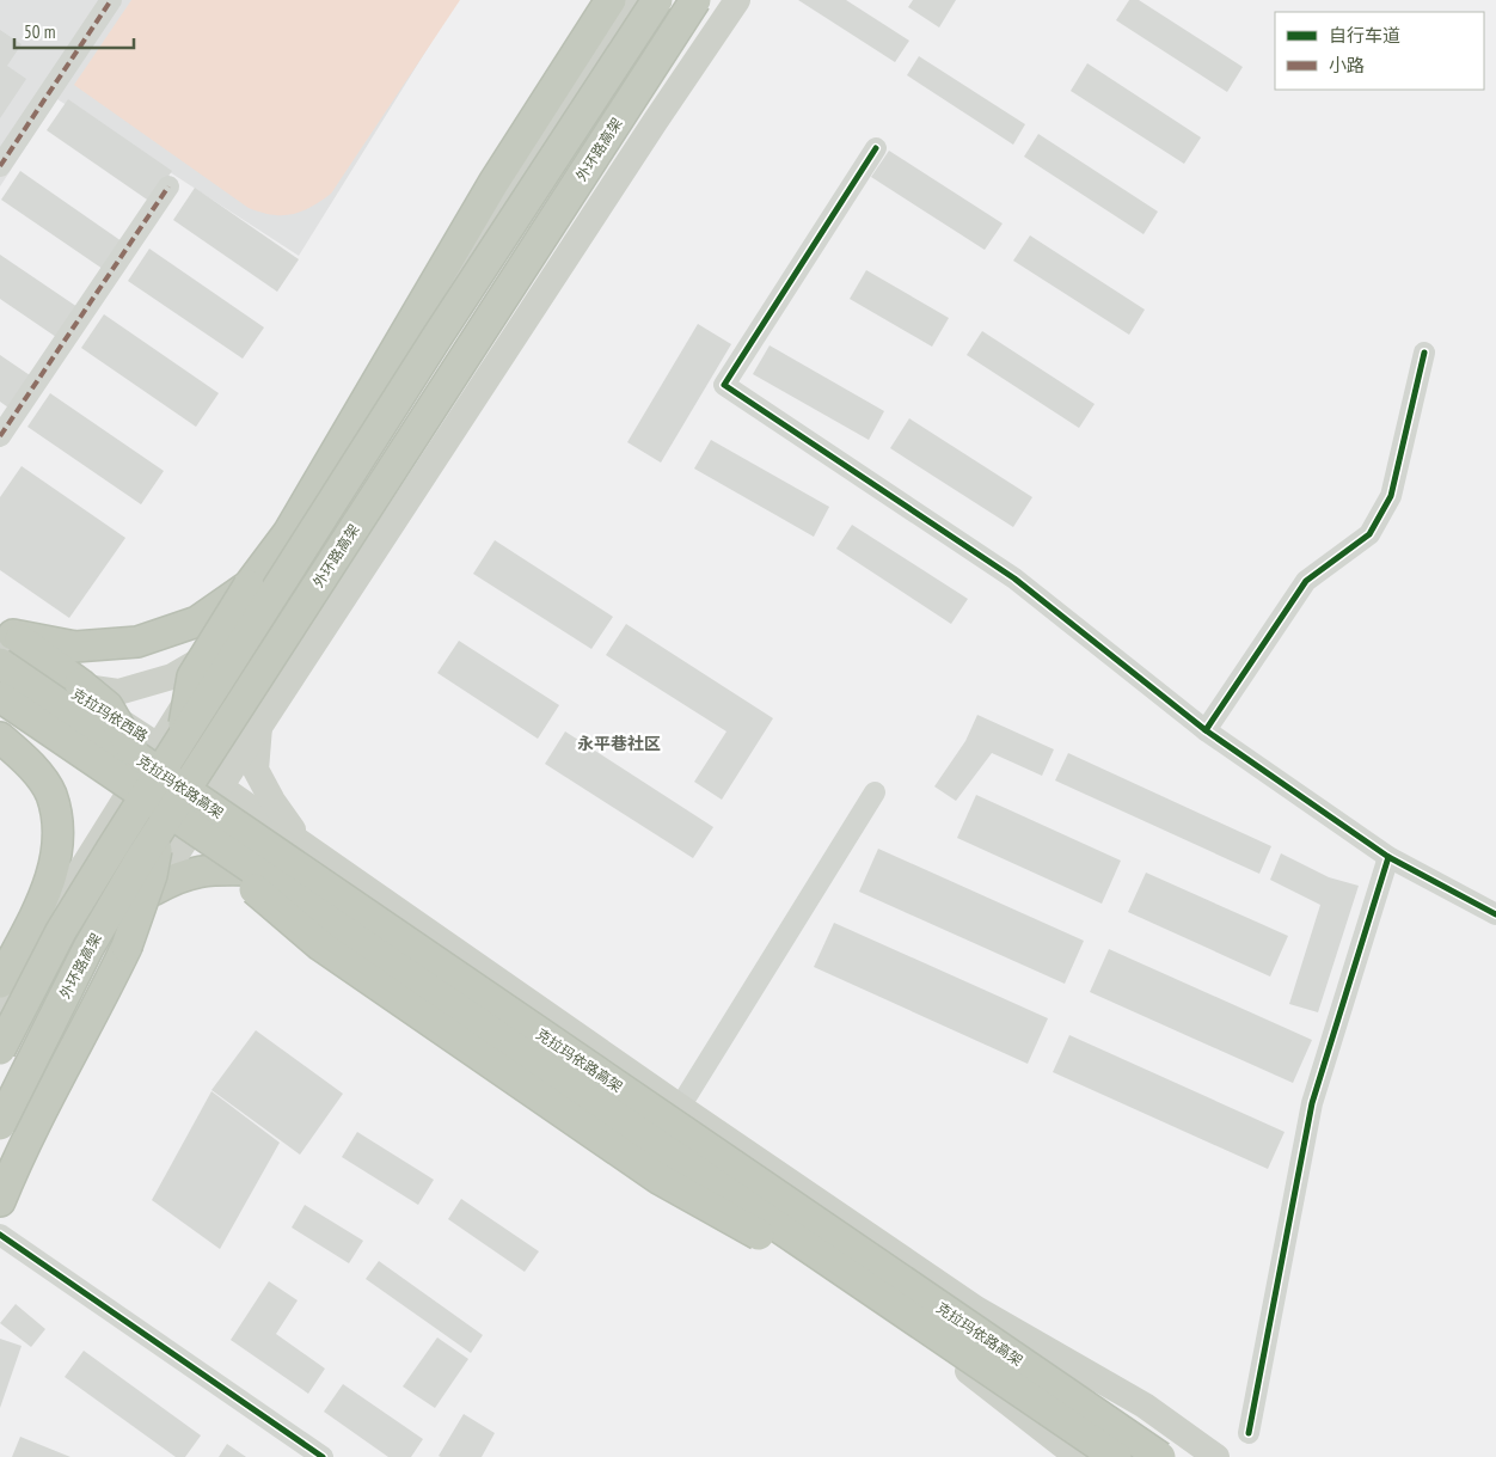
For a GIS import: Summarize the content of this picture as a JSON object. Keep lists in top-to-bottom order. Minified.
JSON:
{"streets":{"highway":["外环路高架","克拉玛依路高架"],"main road":["克拉玛依西路"]},"districts":["永平巷社区"],"legend":["自行车道","小路"],"scale_bar":"50 m"}
